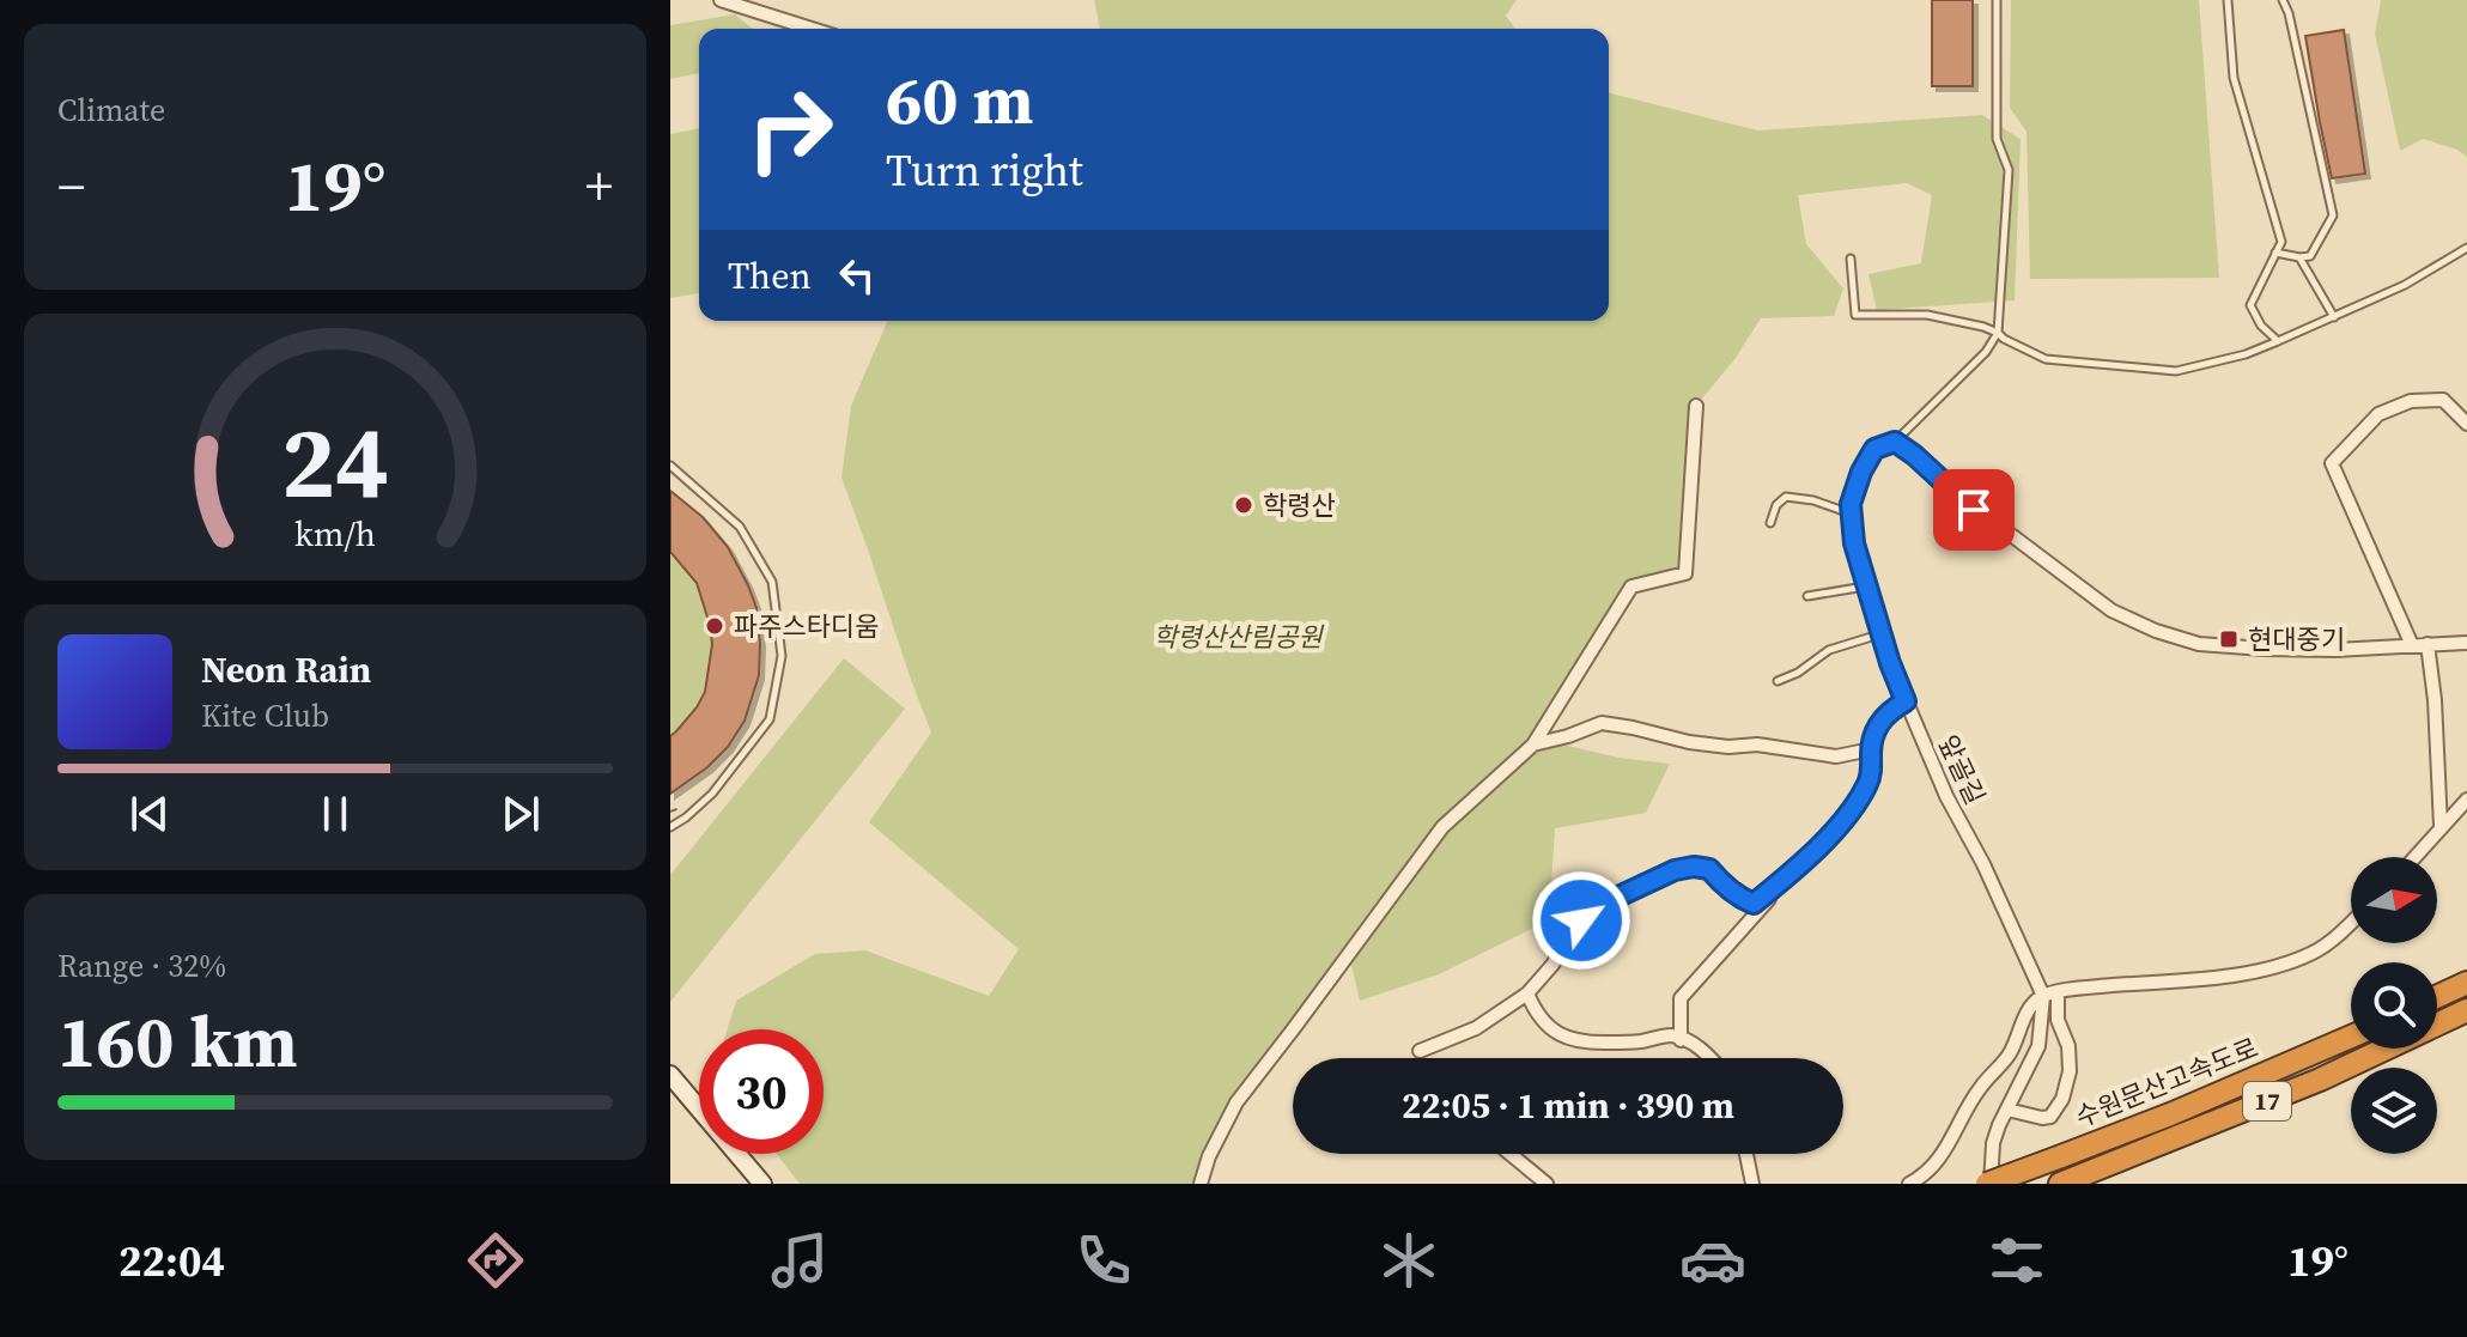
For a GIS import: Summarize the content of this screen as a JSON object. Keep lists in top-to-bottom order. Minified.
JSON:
{"streets":{"highway":["수원문산고속도로","17"],"street":["앞골길"]},"crossings":[["앞골길","수원문산고속도로"]],"parks":["학령산산림공원"],"places":{"other":["학령산","파주스타디움"],"transit":["현대중기"]},"north":"right","page":{"tile":["Climate",["Range · 32%","160 km"]],"turn":["60 m","Turn right"],"heat":["−","19°","+"],"then":"Then","song":["Neon Rain","Kite Club"],"limit":"30","trip":"22:05 · 1 min · 390 m","tabs":["22:04","19°"],"gauge":["24","km/h"]}}
